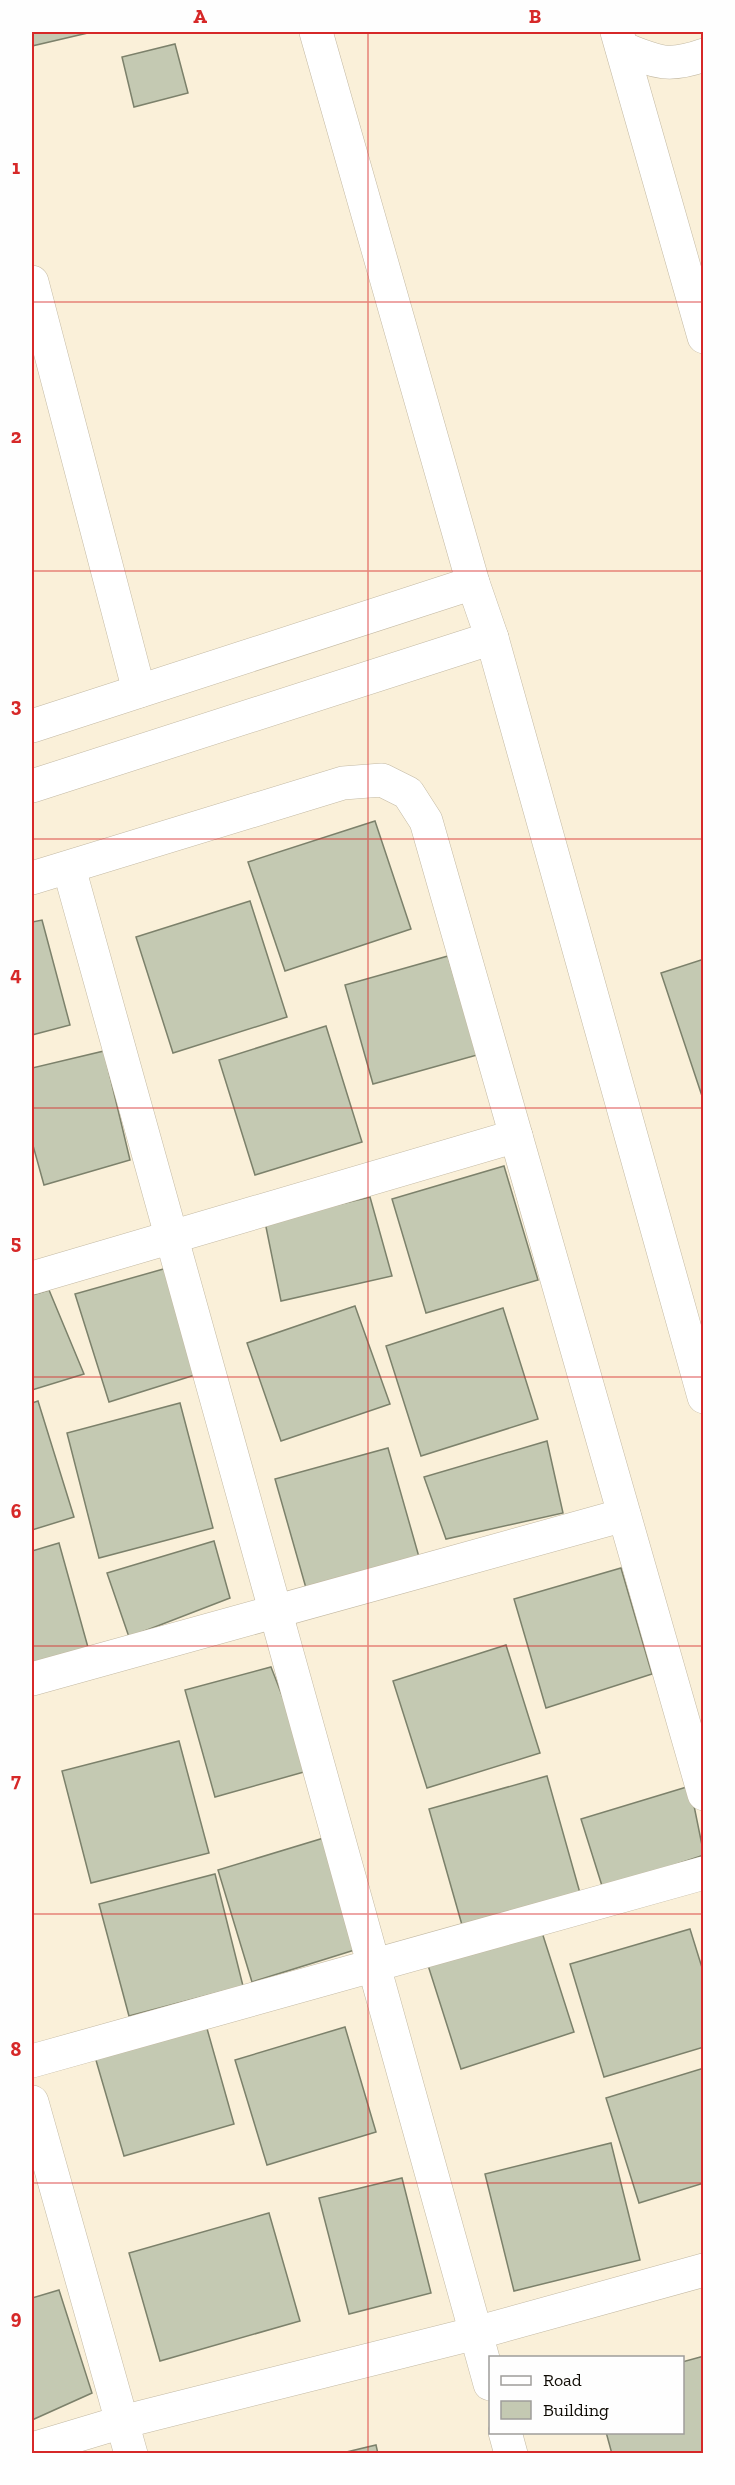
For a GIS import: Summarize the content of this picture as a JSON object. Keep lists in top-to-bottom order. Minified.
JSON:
{"legend":["Road","Building"],"grid":{"columns":["A","B"],"rows":["1","2","3","4","5","6","7","8","9"]}}
